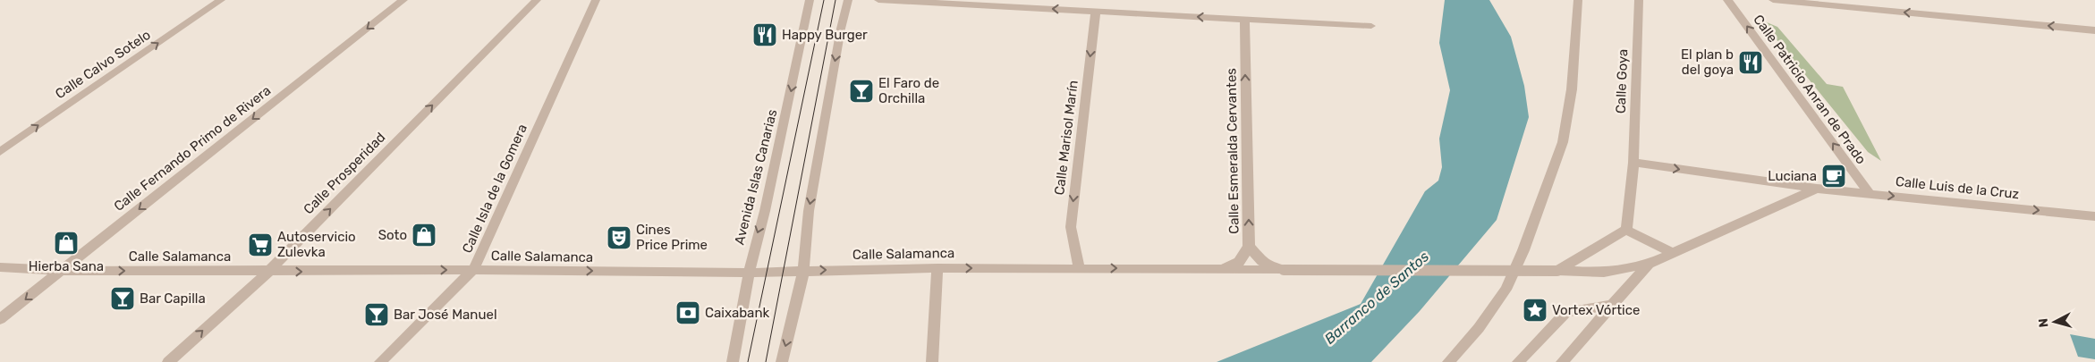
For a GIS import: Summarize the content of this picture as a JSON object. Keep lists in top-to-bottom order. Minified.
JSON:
{"streets":{"street":["Calle Calvo Sotelo","Calle Goya","Calle Patricio Anran de Prado","Calle Marisol Marín","Calle Fernando Primo de Rivera","Calle Esmeralda Cervantes","Calle Prosperidad","Avenida Islas Canarias","Calle Luis de la Cruz","Calle Isla de la Gomera","Calle Salamanca"]},"crossings":[["Calle Goya","Calle Luis de la Cruz"],["Calle Patricio Anran de Prado","Calle Luis de la Cruz"],["Calle Marisol Marín","Calle Salamanca"],["Calle Fernando Primo de Rivera","Calle Salamanca"],["Calle Esmeralda Cervantes","Calle Luis de la Cruz"],["Calle Esmeralda Cervantes","Calle Salamanca"],["Calle Prosperidad","Calle Salamanca"],["Avenida Islas Canarias","Calle Salamanca"],["Calle Luis de la Cruz","Calle Salamanca"],["Calle Isla de la Gomera","Calle Salamanca"]],"one_way":["Calle Calvo Sotelo","Calle Patricio Anran de Prado","Calle Marisol Marín","Calle Fernando Primo de Rivera","Calle Esmeralda Cervantes","Calle Prosperidad","Calle Luis de la Cruz","Calle Salamanca"],"water":["Barranco de Santos"],"places":{"restaurant":["Happy Burger","El plan b del goya"],"bar":["El Faro de Orchilla","Bar Capilla","Bar José Manuel"],"cafe":["Luciana"],"shop":["Soto","Hierba Sana"],"theatre":["Cines Price Prime"],"supermarket":["Autoservicio Zulevka"],"place":["Vortex Vórtice"],"bank":["Caixabank"]},"north":"left"}
